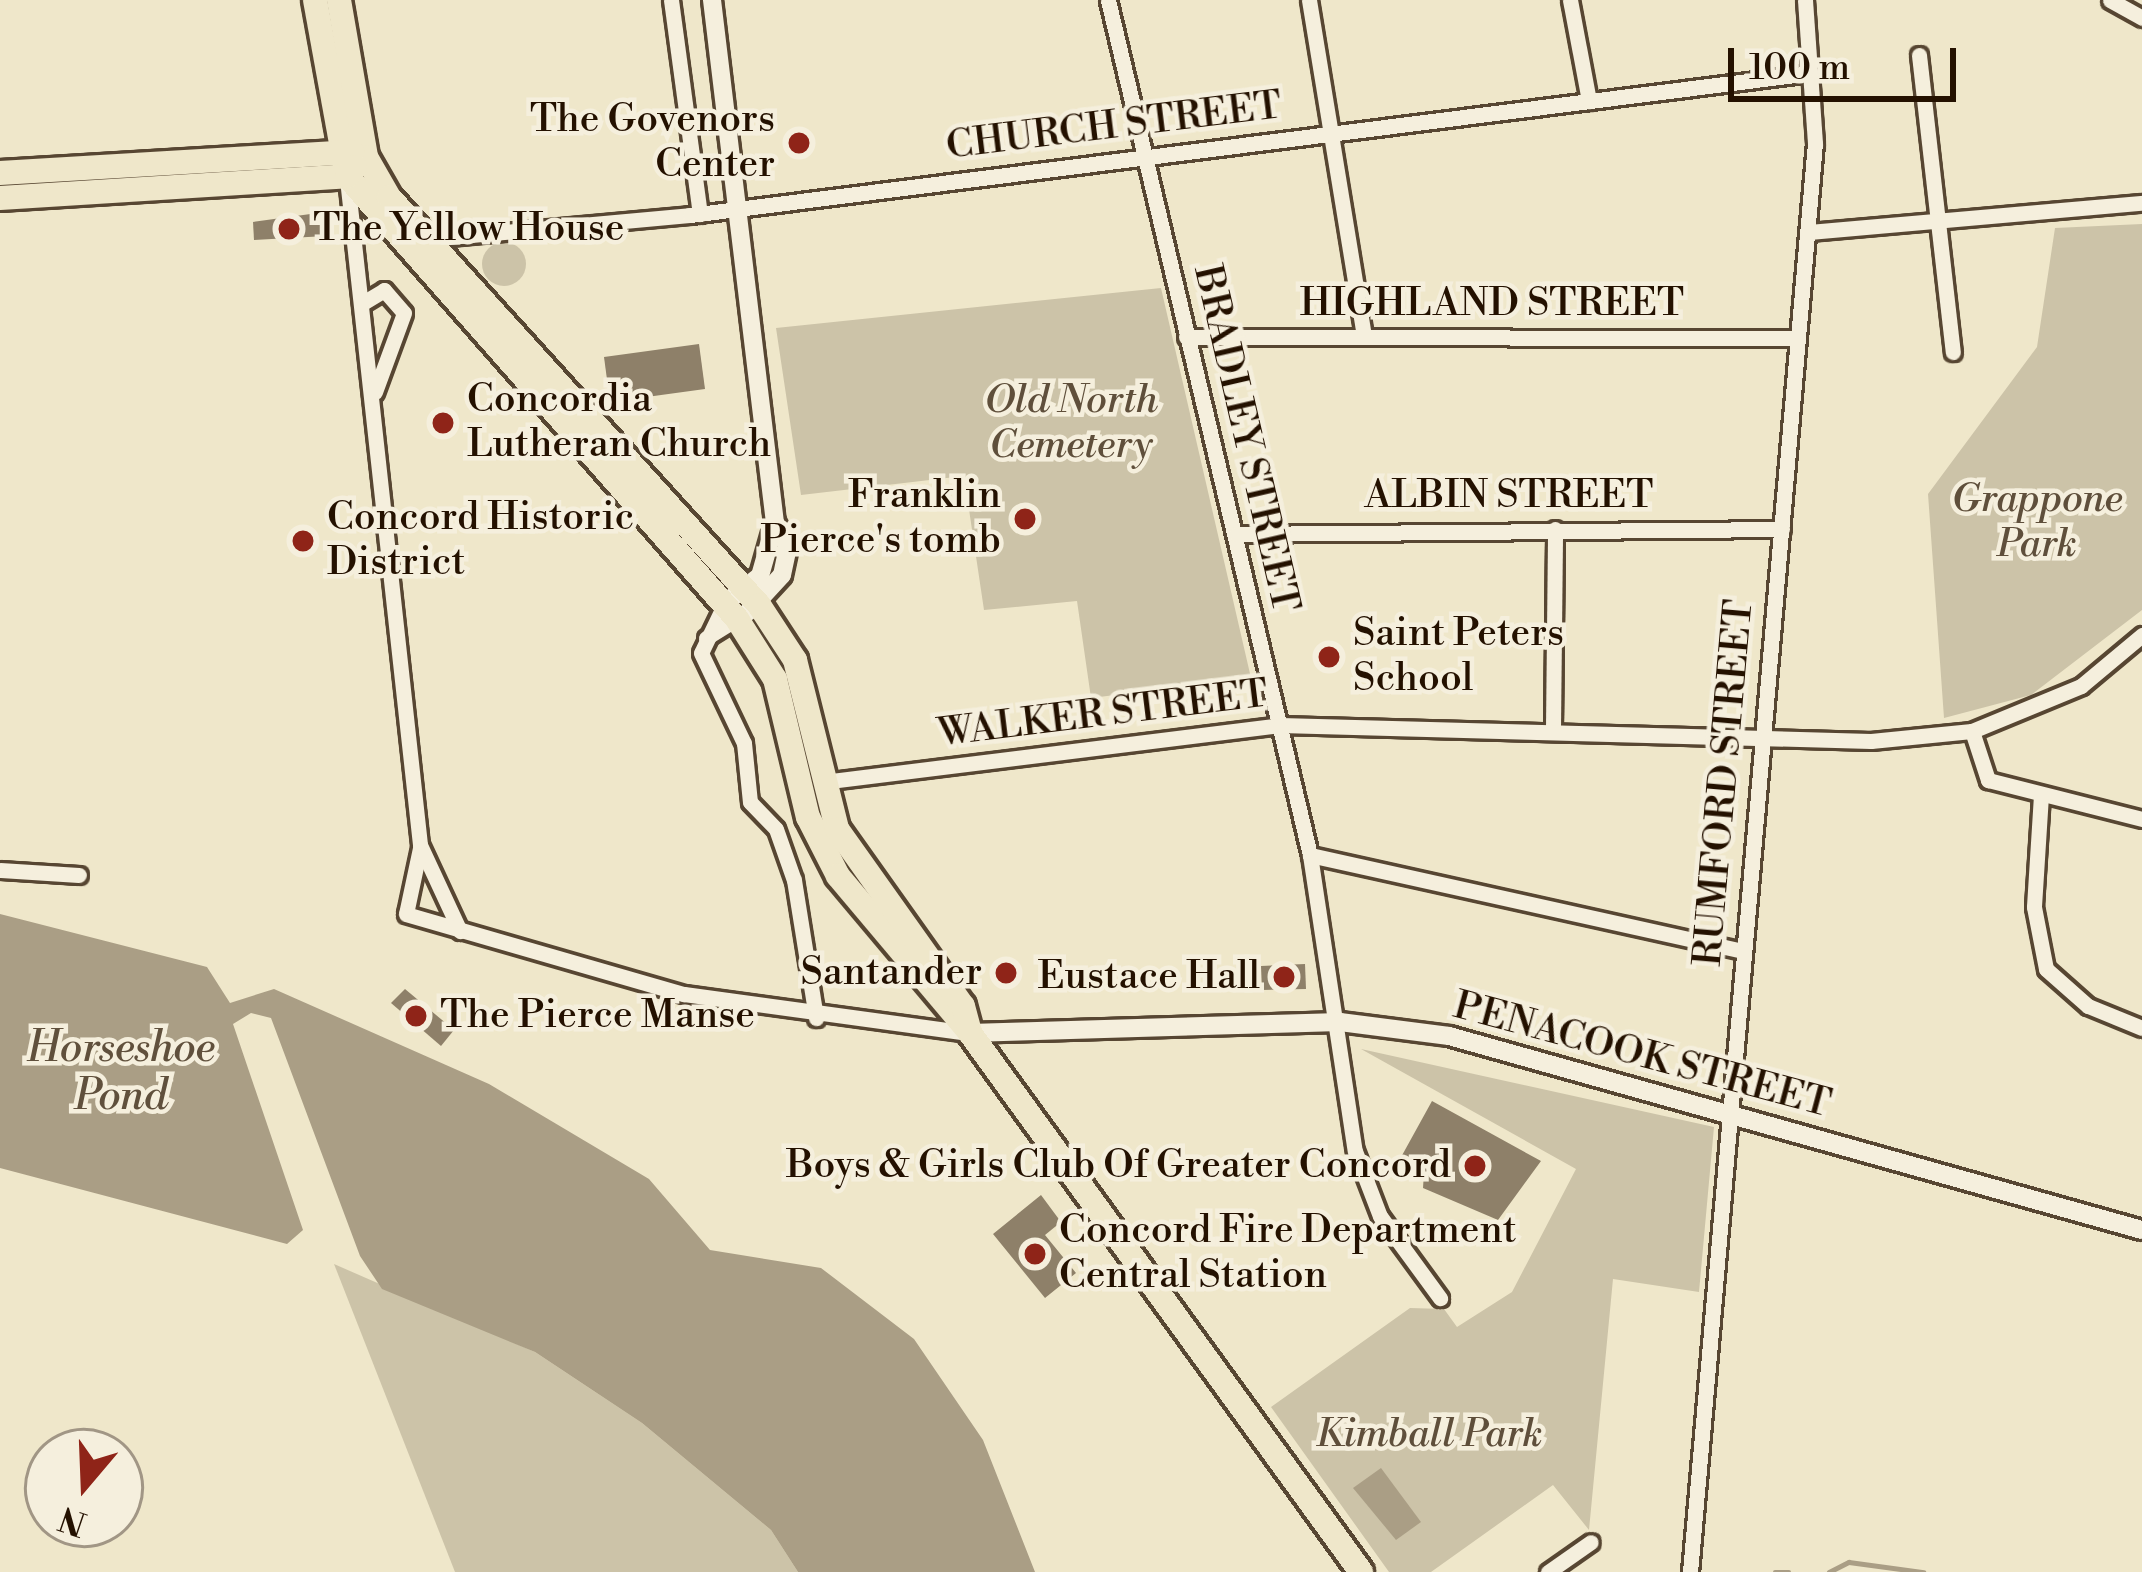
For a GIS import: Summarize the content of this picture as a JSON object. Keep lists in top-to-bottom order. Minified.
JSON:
{"streets":{"street":["CHURCH STREET","HIGHLAND STREET","BRADLEY STREET","ALBIN STREET","WALKER STREET","RUMFORD STREET","PENACOOK STREET"]},"crossings":[["CHURCH STREET","BRADLEY STREET"],["CHURCH STREET","RUMFORD STREET"],["HIGHLAND STREET","BRADLEY STREET"],["HIGHLAND STREET","RUMFORD STREET"],["BRADLEY STREET","ALBIN STREET"],["BRADLEY STREET","WALKER STREET"],["BRADLEY STREET","PENACOOK STREET"],["ALBIN STREET","RUMFORD STREET"],["WALKER STREET","RUMFORD STREET"],["RUMFORD STREET","PENACOOK STREET"]],"water":["Horseshoe Pond"],"parks":["Old North Cemetery","Grappone Park","Kimball Park"],"places":["The Govenors Center","The Yellow House","Concordia Lutheran Church","Franklin Pierce's tomb","Concord Historic District","Saint Peters School","Santander","Eustace Hall","The Pierce Manse","Boys & Girls Club Of Greater Concord","Concord Fire Department Central Station"],"scale_bar":"100 m","north":"bottom"}
